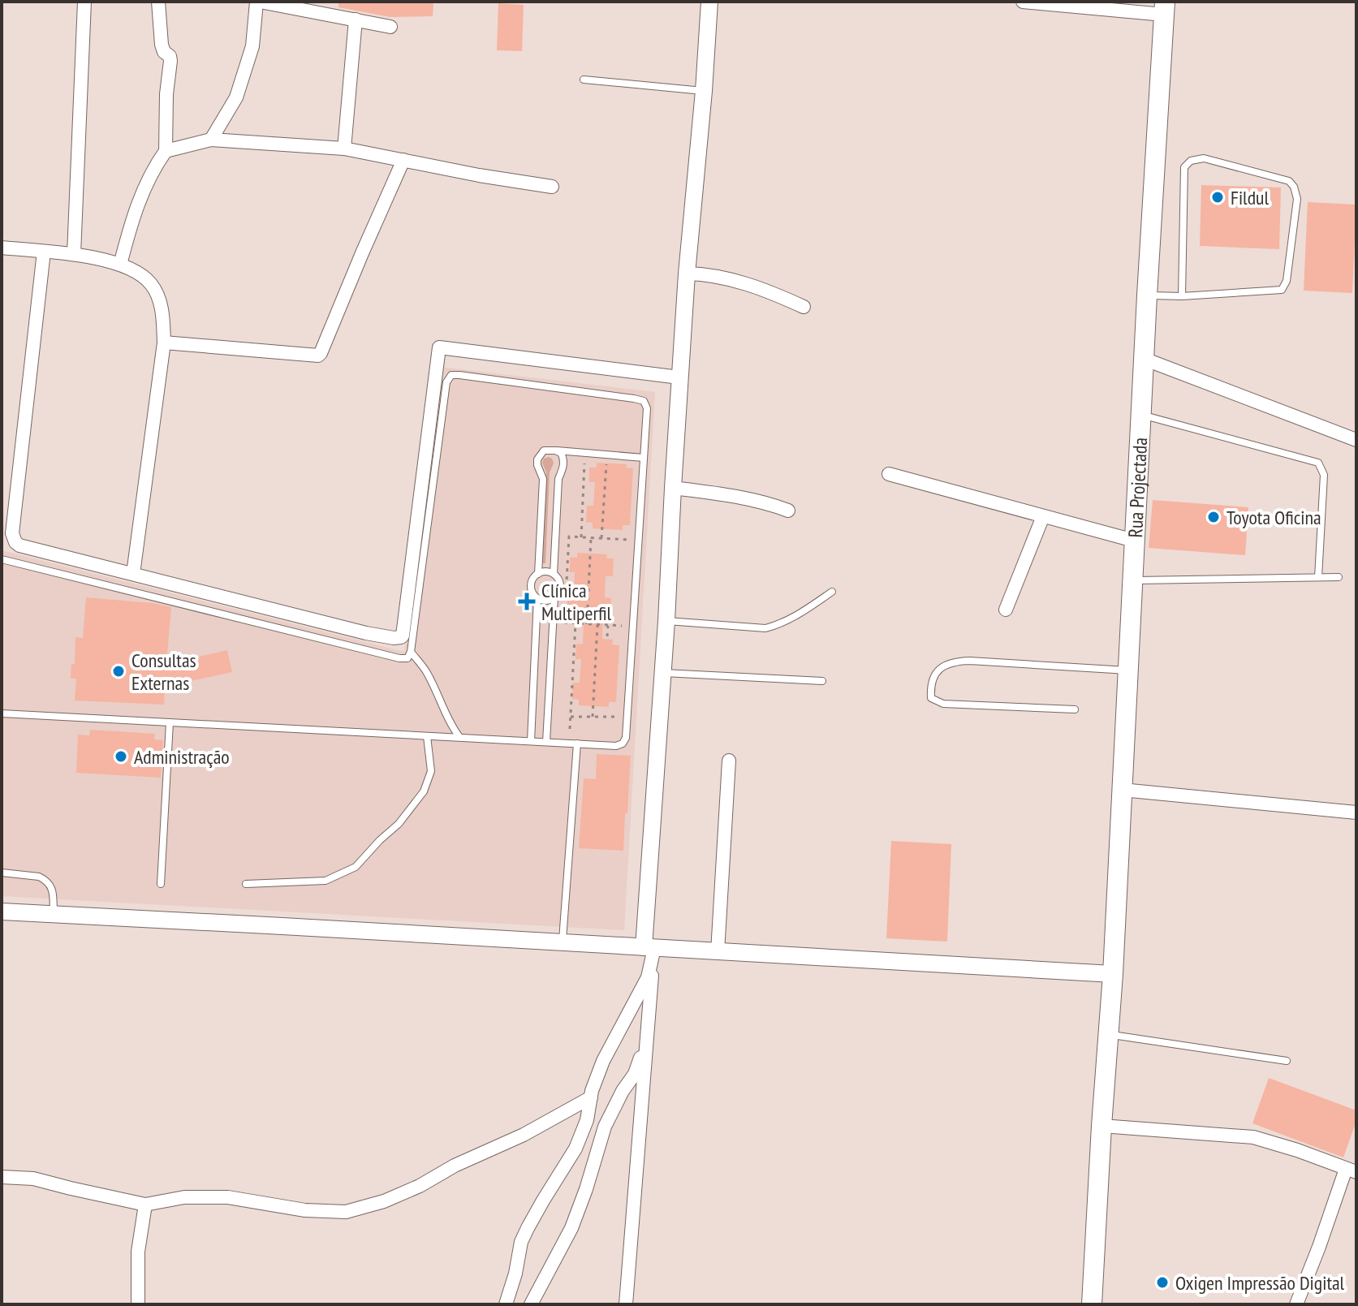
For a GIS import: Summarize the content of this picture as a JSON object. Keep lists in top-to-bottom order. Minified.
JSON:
{"streets":{"main road":["Rua Projectada"]},"places":{"other":["Fildul","Toyota Oficina","Consultas Externas","Administração","Oxigen Impressão Digital"],"health":["Clínica Multiperfil"]}}
